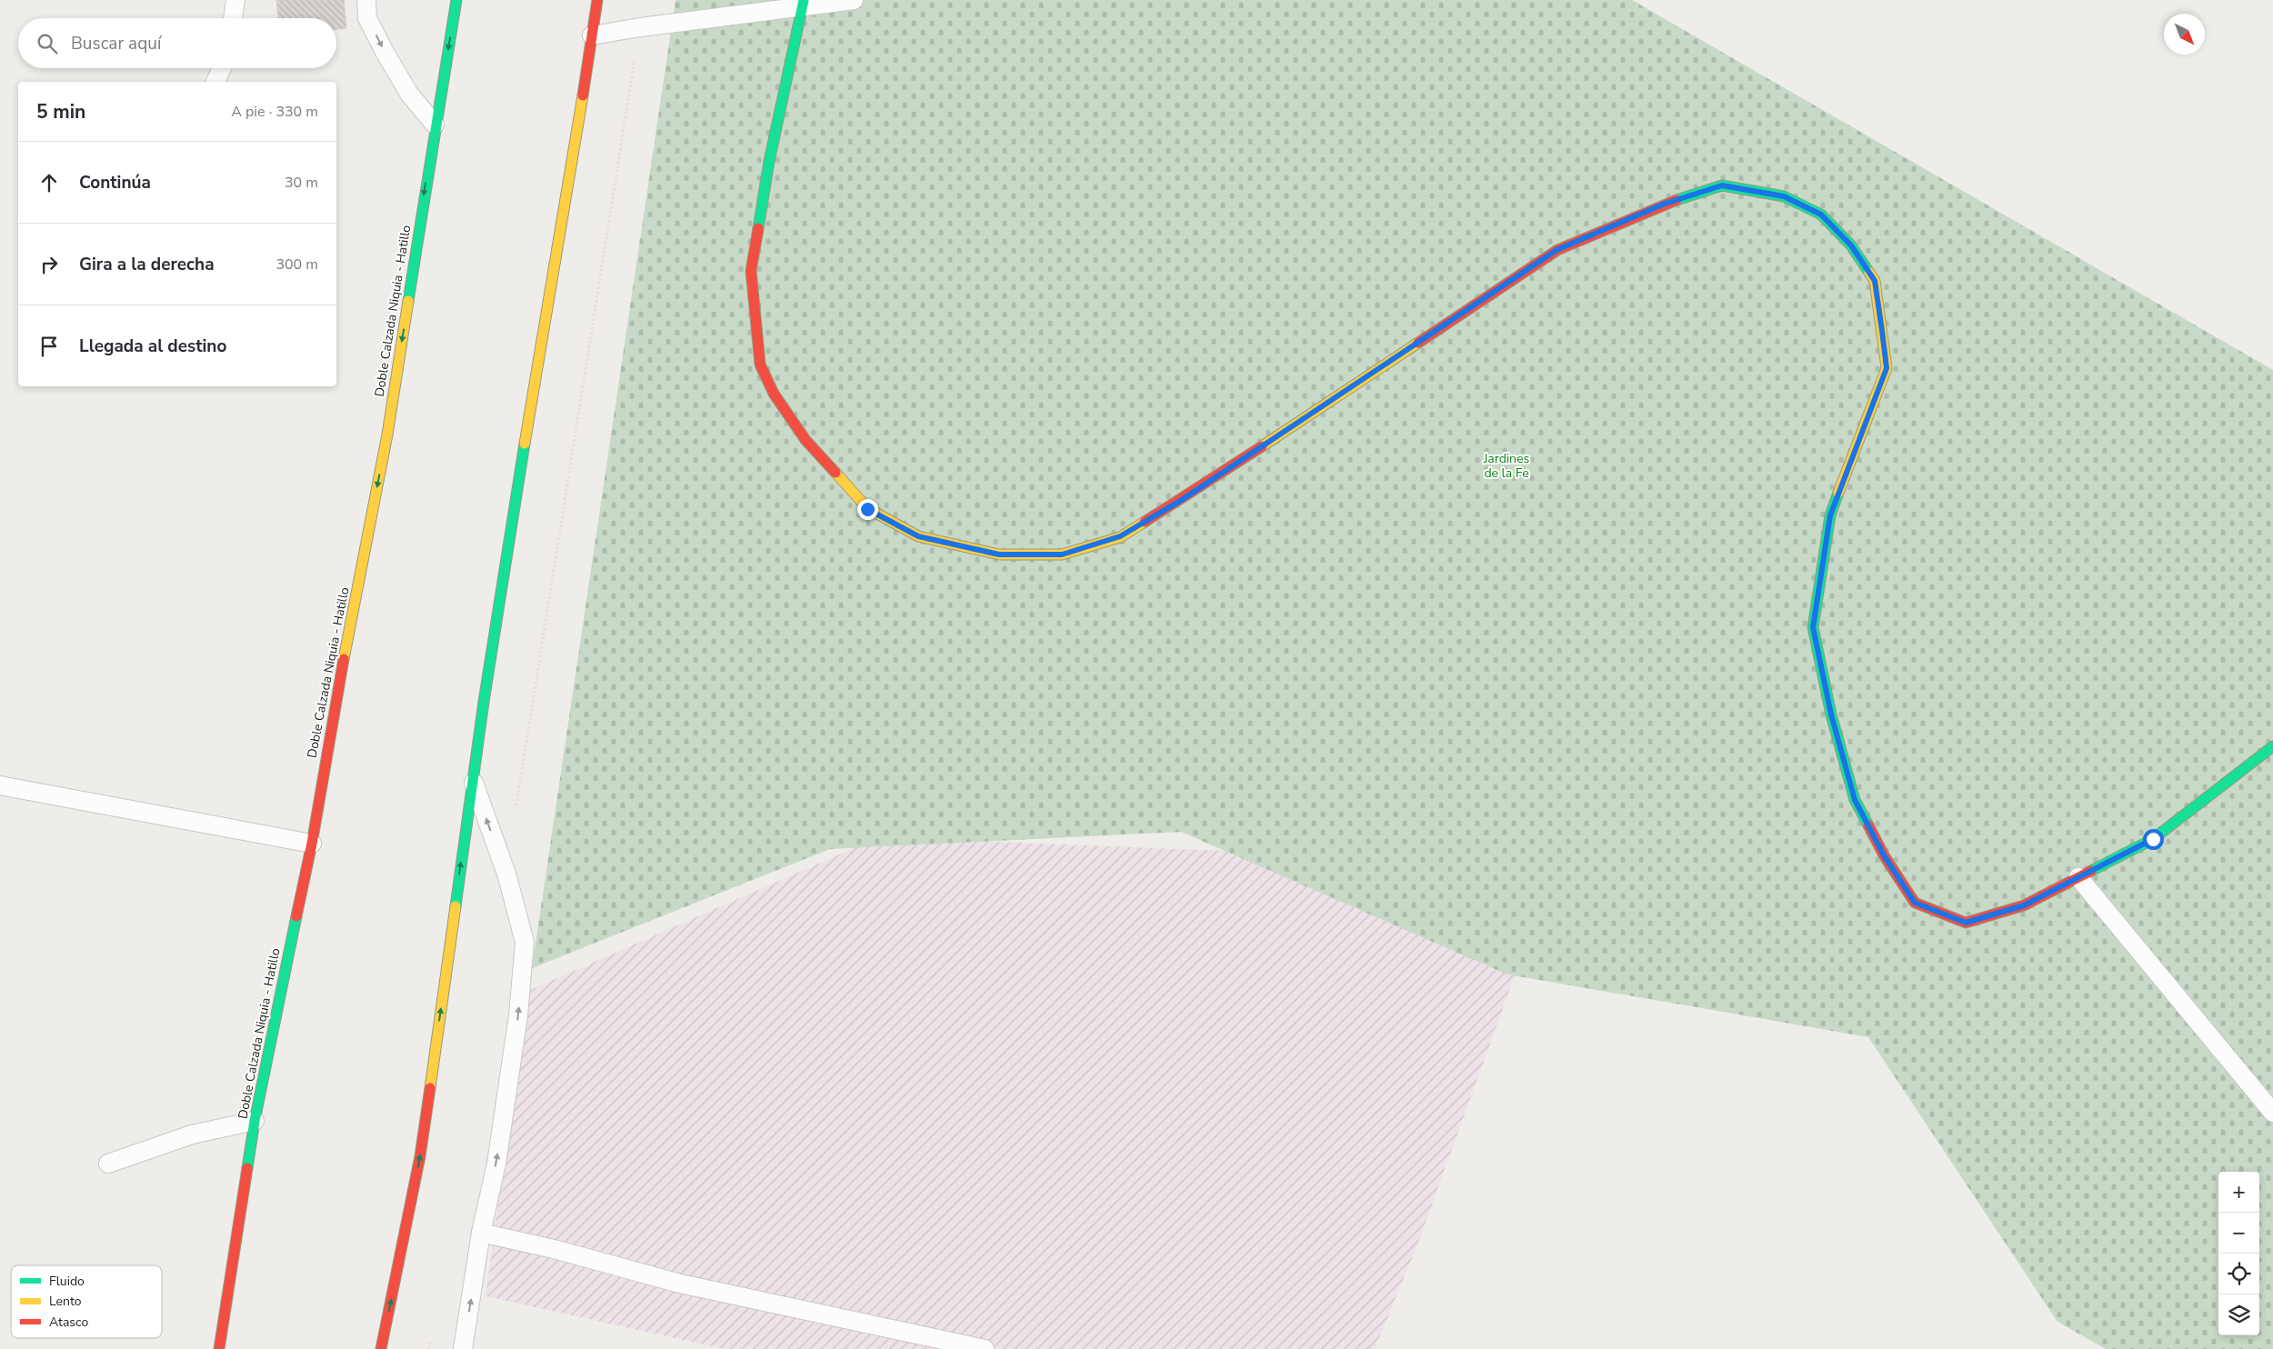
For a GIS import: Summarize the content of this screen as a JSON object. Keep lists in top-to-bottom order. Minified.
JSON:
{"streets":{"main road":["Doble Calzada Niquia - Hatillo"]},"one_way":["Doble Calzada Niquia - Hatillo"],"parks":["Jardines de la Fe"],"legend":["Fluido","Lento","Atasco"],"north":"bottom right","page":{"search":"Buscar aquí","heading":["5 min","A pie · 330 m"],"list":[["Continúa","30 m"],["Gira a la derecha","300 m"],"Llegada al destino"],"map_buttons":["+","−"]}}
